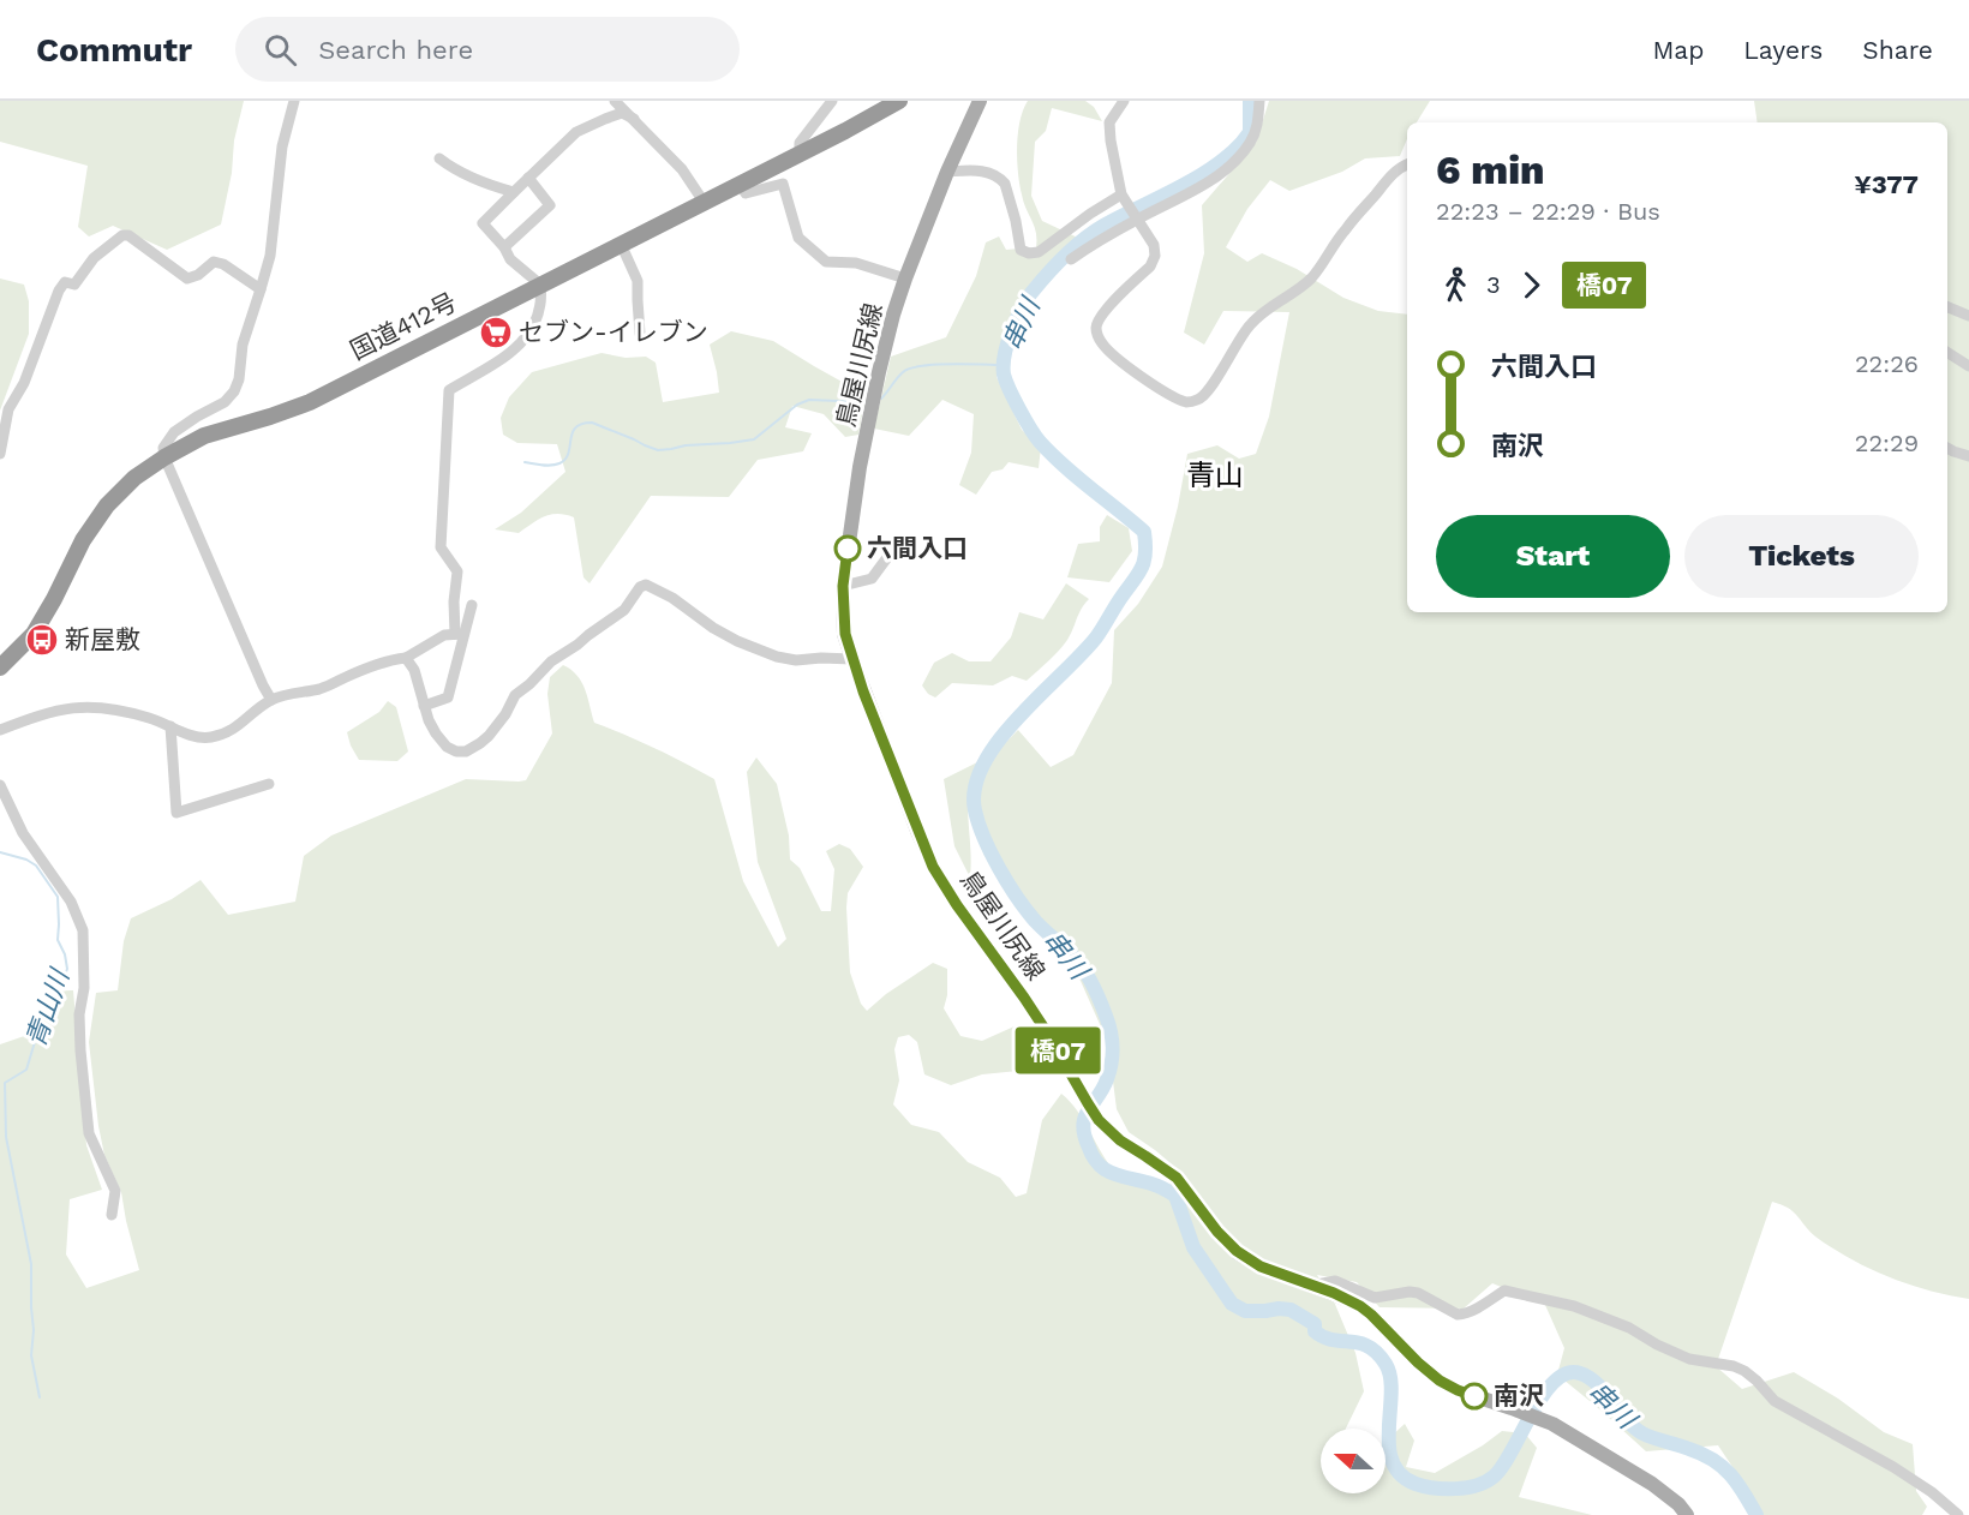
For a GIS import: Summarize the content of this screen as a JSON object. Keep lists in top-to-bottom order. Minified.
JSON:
{"streets":{"highway":["国道412号"],"main road":["鳥屋川尻線"]},"districts":["青山"],"water":["串川","青山川"],"places":{"supermarket":["セブン-イレブン"],"other":["六間入口","南沢"],"bus stop":["新屋敷"]},"lines":["bus line 橋07"],"north":"left","page":{"header":"Commutr","search":"Search here","nav":["Map","Layers","Share"],"on_map":"橋07","heading":["6 min","22:23 – 22:29 · Bus","¥377"],"legs":["3","橋07"],"list":[{"name":"六間入口","value":"22:26"},{"name":"南沢","value":"22:29"}],"buttons":["Start","Tickets"]}}
